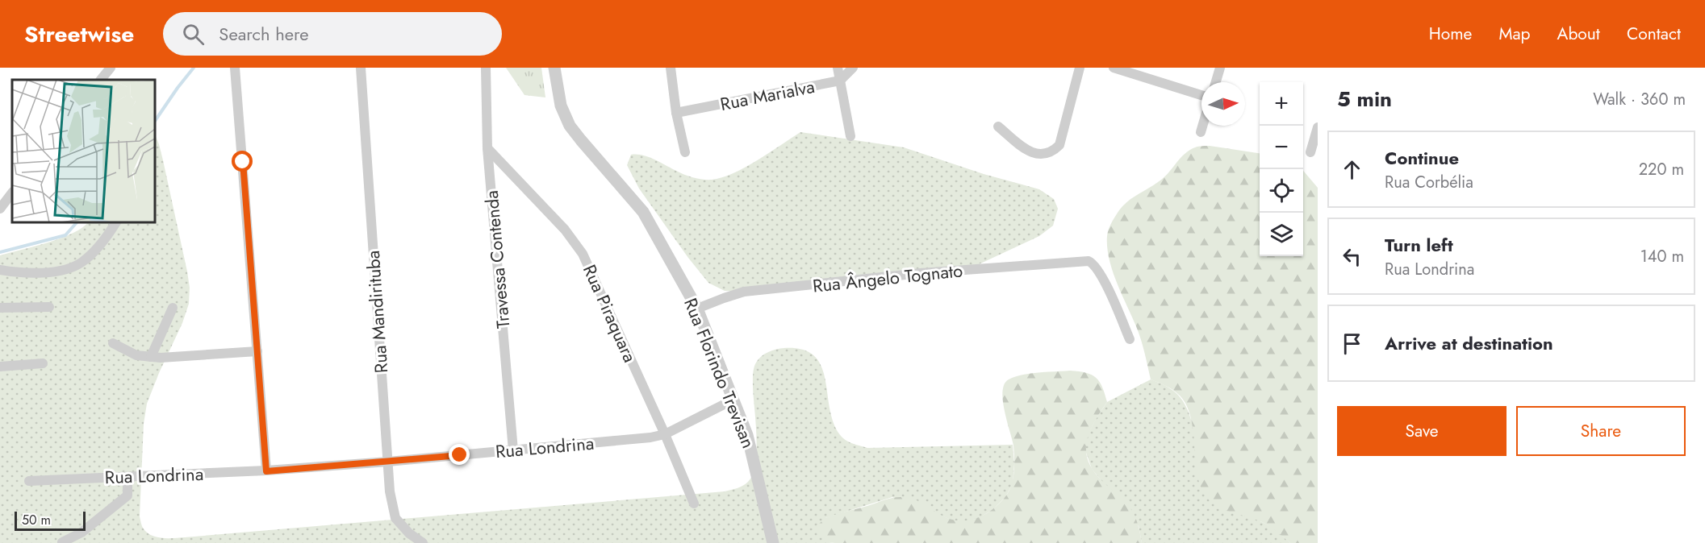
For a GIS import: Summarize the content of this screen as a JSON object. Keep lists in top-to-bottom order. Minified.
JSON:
{"streets":{"street":["Rua Marialva","Travessa Contenda","Rua Ângelo Tognato","Rua Mandirituba","Rua Piraquara","Rua Florindo Trevisan","Rua Londrina"]},"crossings":[["Travessa Contenda","Rua Piraquara"],["Travessa Contenda","Rua Londrina"],["Rua Ângelo Tognato","Rua Florindo Trevisan"],["Rua Mandirituba","Rua Londrina"],["Rua Piraquara","Rua Londrina"],["Rua Florindo Trevisan","Rua Londrina"]],"scale_bar":"50 m","north":"right","page":{"header":"Streetwise","search":"Search here","nav":["Home","Map","About","Contact"],"heading":["5 min","Walk · 360 m"],"map_buttons":["+","−"],"list":[["Continue","Rua Corbélia","220 m"],["Turn left","Rua Londrina","140 m"],"Arrive at destination"],"buttons":["Save","Share"],"scale":"50 m"}}
